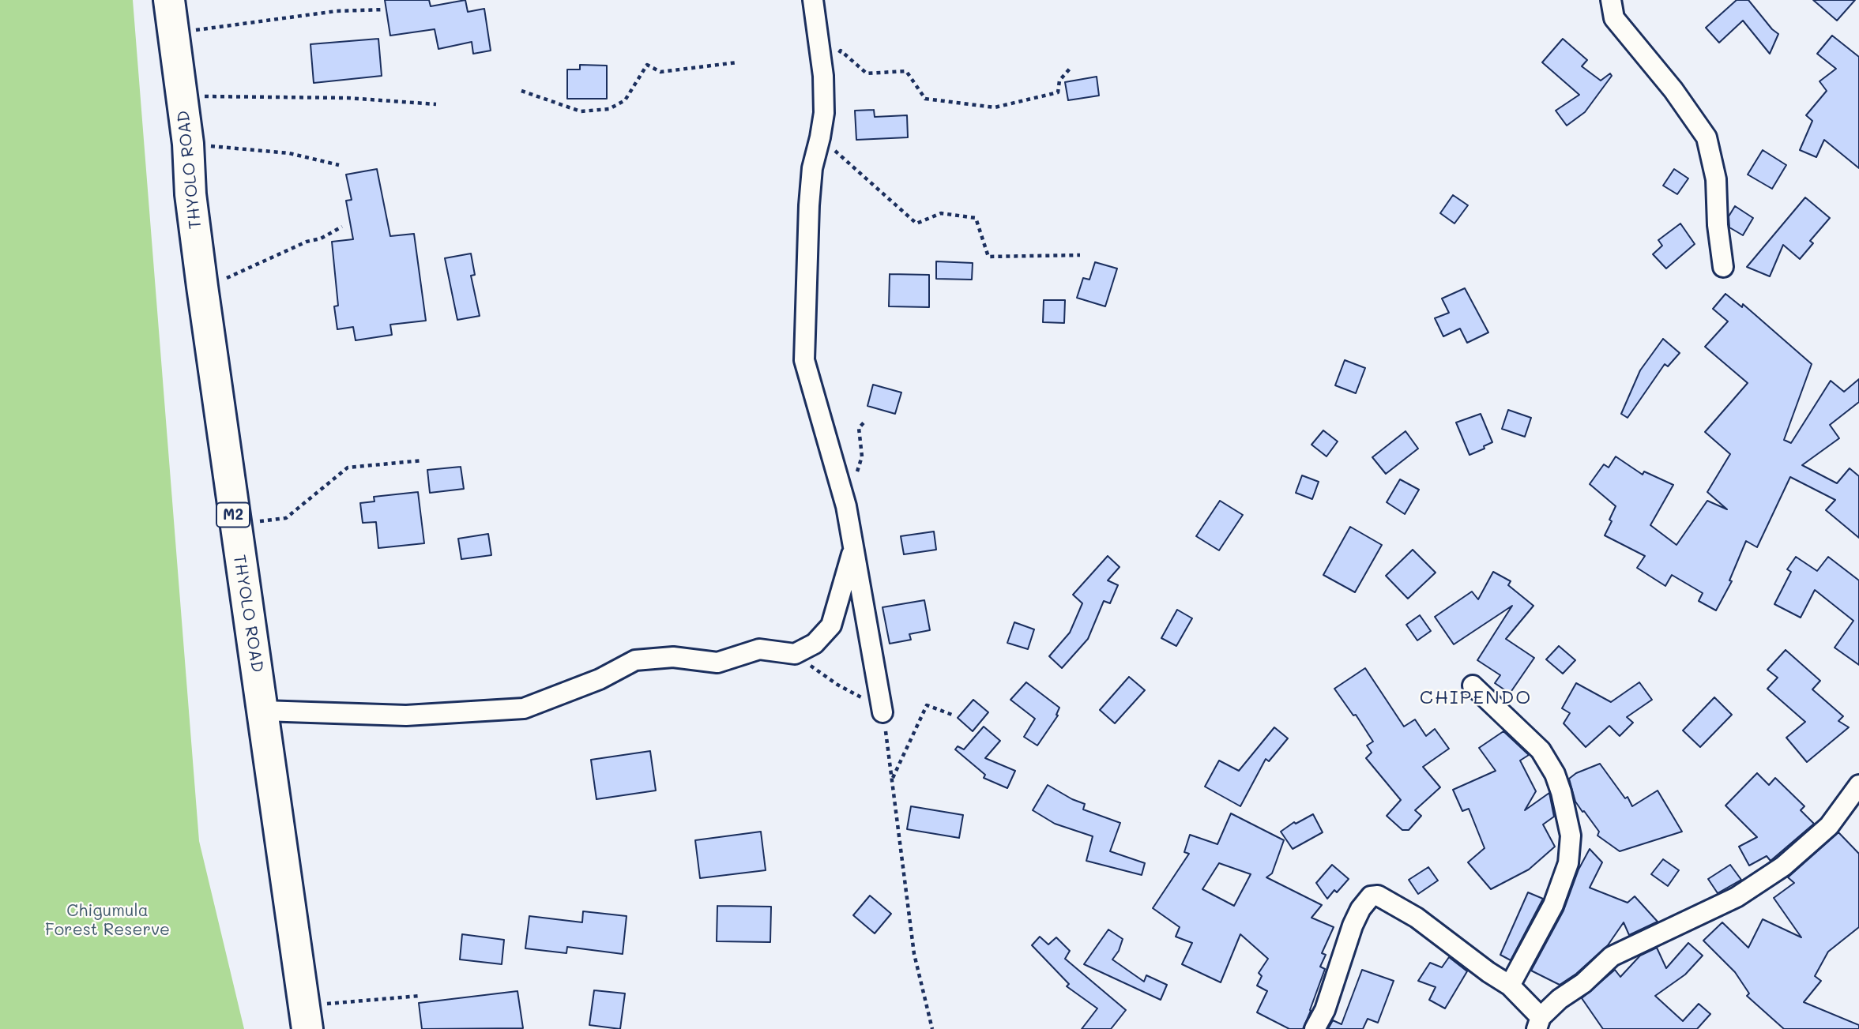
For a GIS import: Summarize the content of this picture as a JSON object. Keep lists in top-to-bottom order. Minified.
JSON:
{"streets":{"highway":["THYOLO ROAD","M2"]},"districts":["CHIPENDO"],"parks":["Chigumula Forest Reserve"]}
